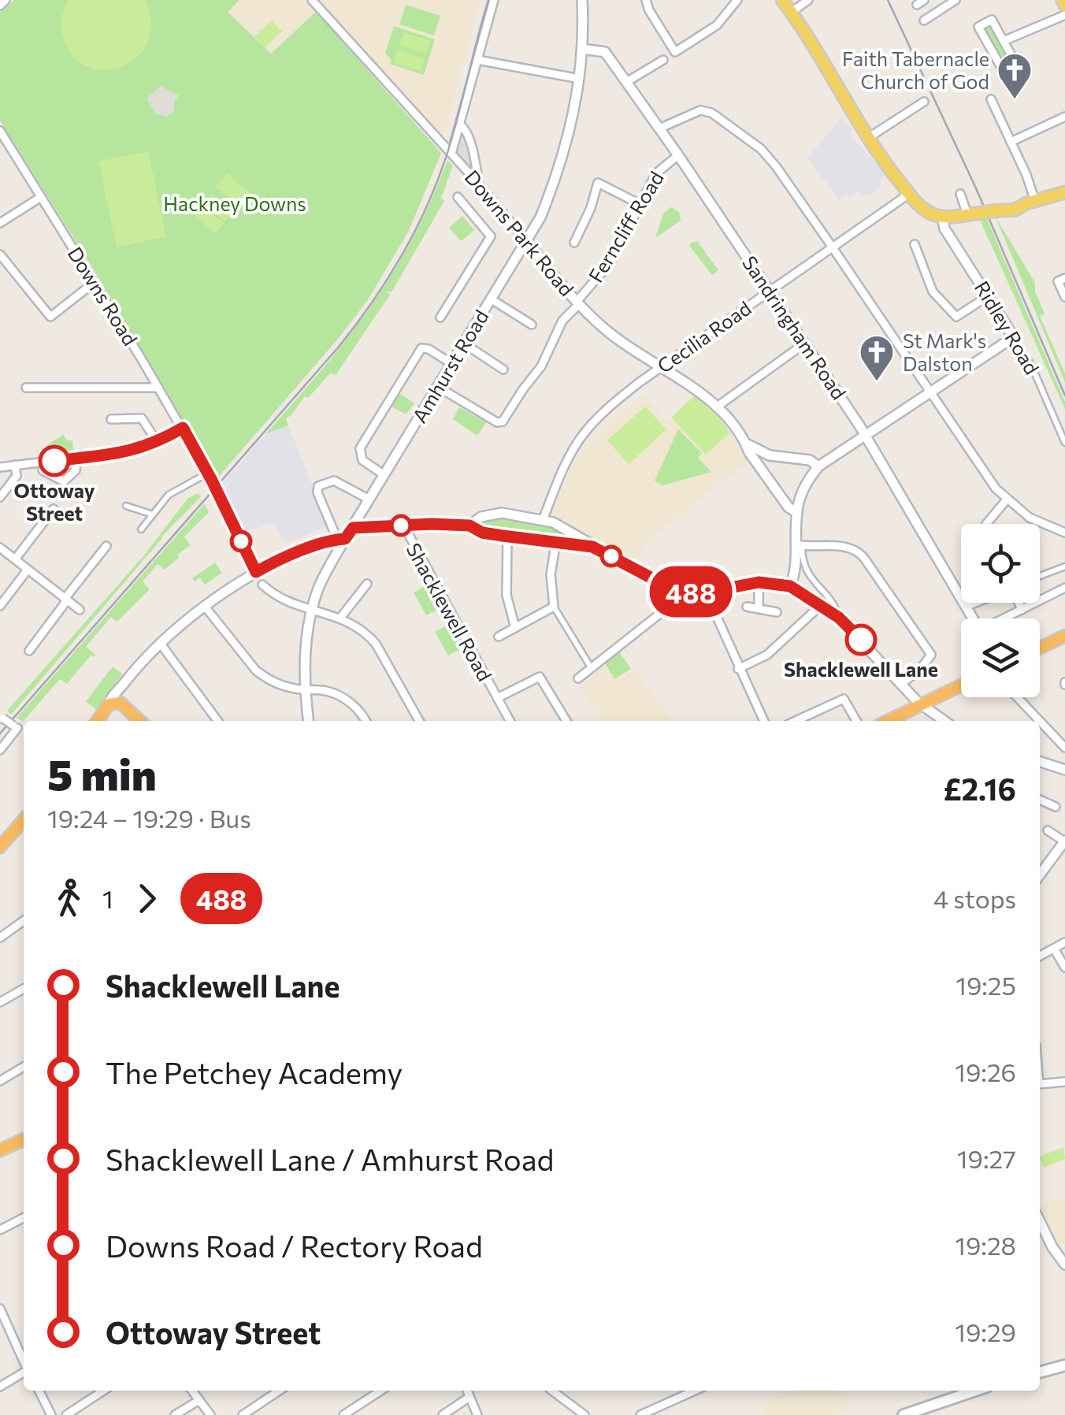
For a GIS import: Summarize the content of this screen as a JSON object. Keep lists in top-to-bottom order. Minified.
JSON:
{"streets":{"street":["Ferncliff Road","Downs Park Road","Downs Road","Sandringham Road","Ridley Road","Cecilia Road","Amhurst Road","Shacklewell Road"]},"crossings":[["Ferncliff Road","Downs Park Road"],["Ferncliff Road","Sandringham Road"],["Ferncliff Road","Amhurst Road"],["Downs Park Road","Cecilia Road"],["Downs Park Road","Amhurst Road"],["Sandringham Road","Cecilia Road"],["Sandringham Road","Amhurst Road"]],"parks":["Hackney Downs"],"places":{"church":["Faith Tabernacle Church of God","St Mark's Dalston"],"other":["Ottoway Street","Shacklewell Lane"]},"lines":["bus line 488"],"page":{"on_map":"488","heading":["5 min","19:24 – 19:29 · Bus","£2.16"],"legs":["1","488","4 stops"],"list":[{"name":"Shacklewell Lane","value":"19:25"},{"name":"The Petchey Academy","value":"19:26"},{"name":"Shacklewell Lane / Amhurst Road","value":"19:27"},{"name":"Downs Road / Rectory Road","value":"19:28"},{"name":"Ottoway Street","value":"19:29"}]}}
